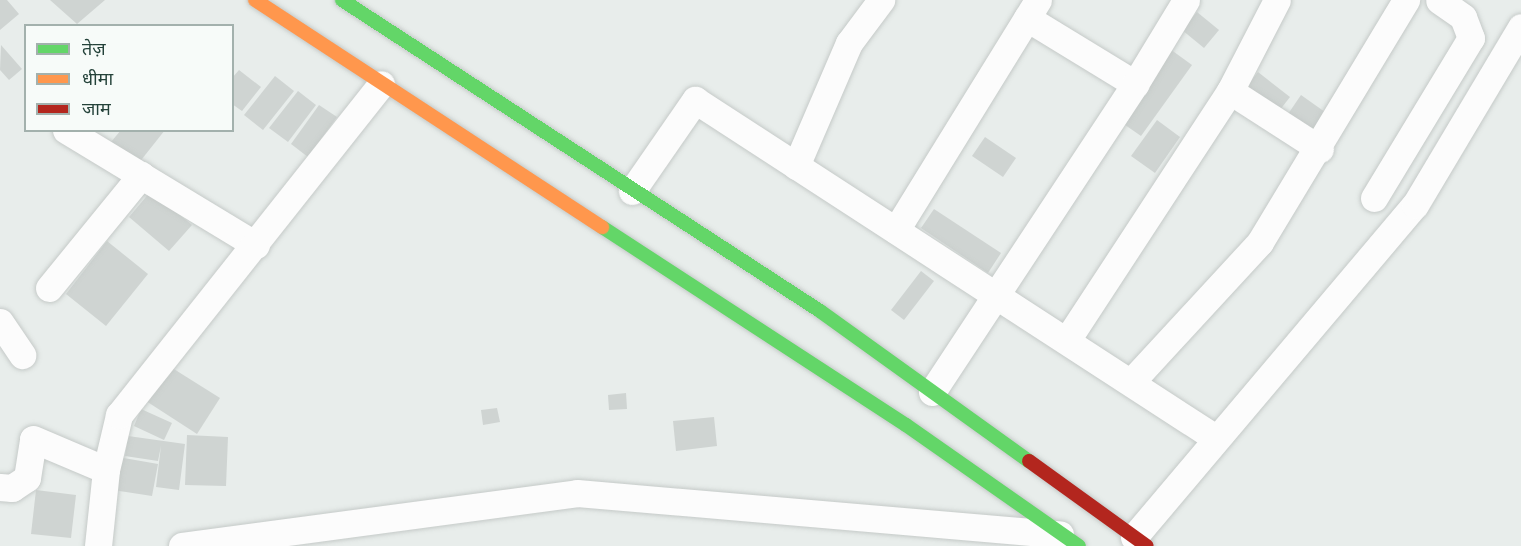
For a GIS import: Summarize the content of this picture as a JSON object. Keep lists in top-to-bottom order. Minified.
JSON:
{"legend":["तेज़","धीमा","जाम"]}
